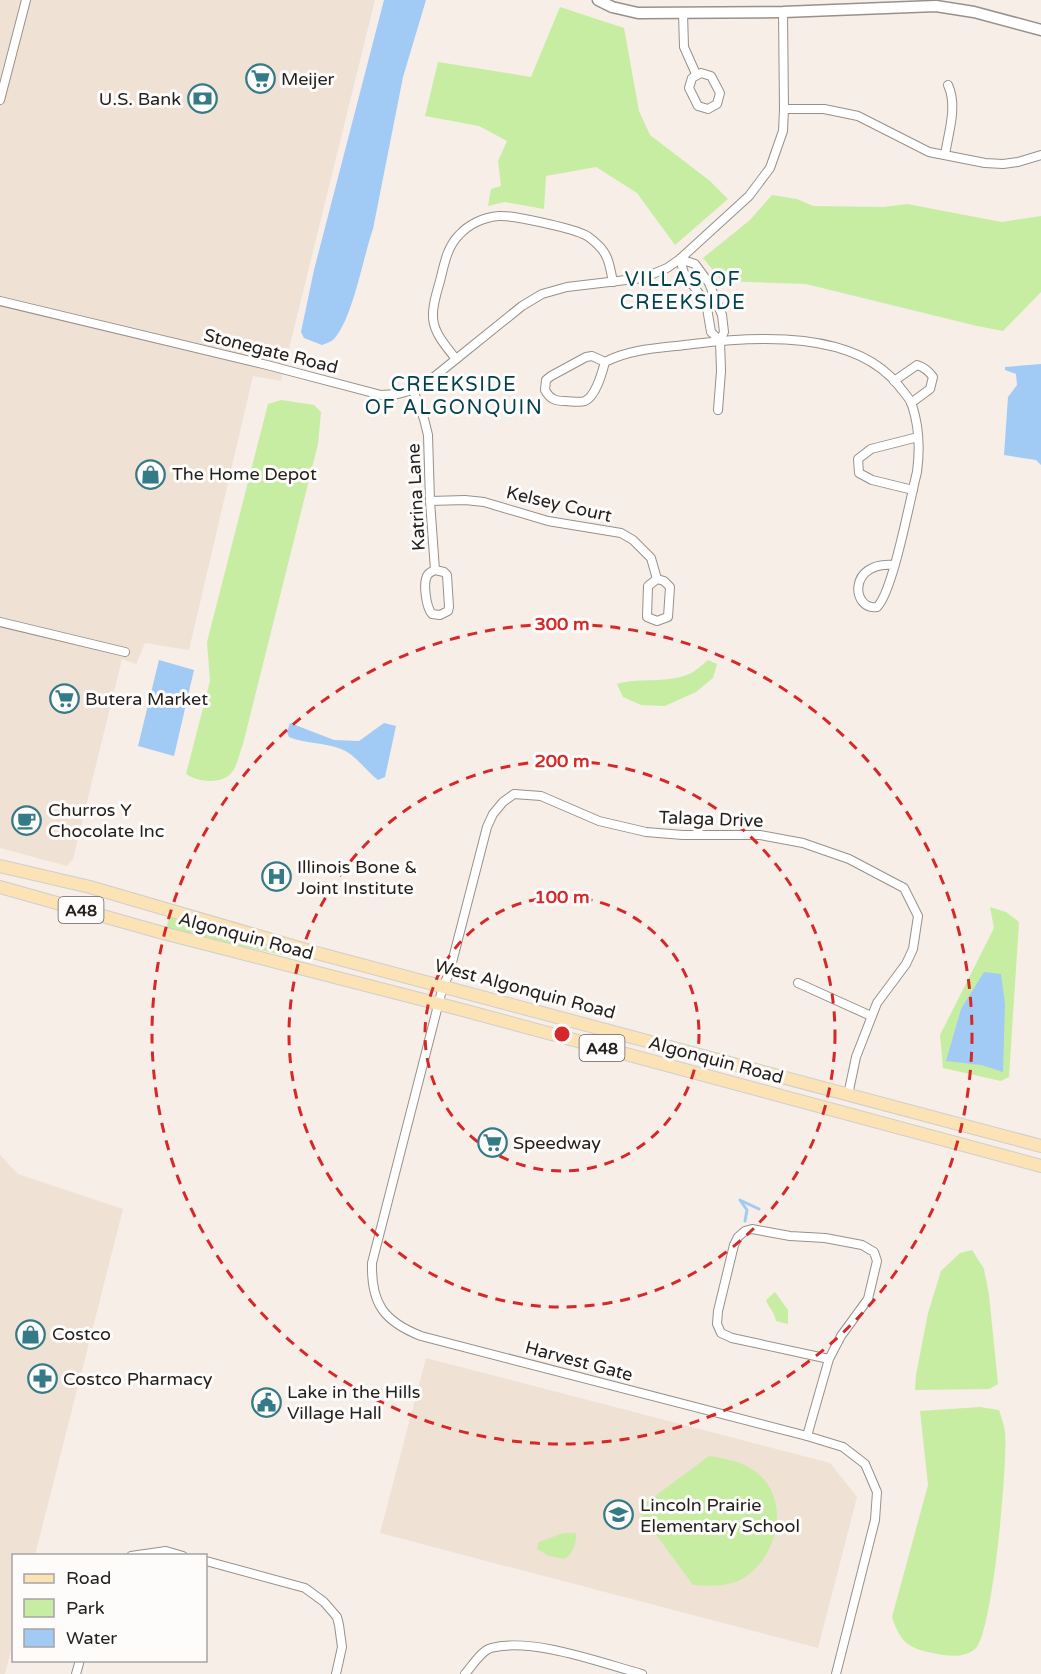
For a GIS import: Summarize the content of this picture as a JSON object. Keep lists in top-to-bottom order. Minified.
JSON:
{"streets":{"main road":["A48","Algonquin Road","West Algonquin Road"],"street":["Stonegate Road","Katrina Lane","Kelsey Court","Talaga Drive","Harvest Gate"]},"crossings":[["Stonegate Road","Katrina Lane"],["Katrina Lane","Kelsey Court"],["Talaga Drive","Algonquin Road"],["Talaga Drive","West Algonquin Road"],["Talaga Drive","Harvest Gate"],["Algonquin Road","Harvest Gate"]],"districts":["VILLAS OF CREEKSIDE","CREEKSIDE OF ALGONQUIN"],"places":{"supermarket":["Meijer","Butera Market","Speedway"],"bank":["U.S. Bank"],"shop":["The Home Depot","Costco"],"cafe":["Churros Y Chocolate Inc"],"hospital":["Illinois Bone & Joint Institute"],"pharmacy":["Costco Pharmacy"],"public building":["Lake in the Hills Village Hall"],"school or university":["Lincoln Prairie Elementary School"]},"legend":["Road","Park","Water"],"rings":["300 m","200 m","100 m"]}
